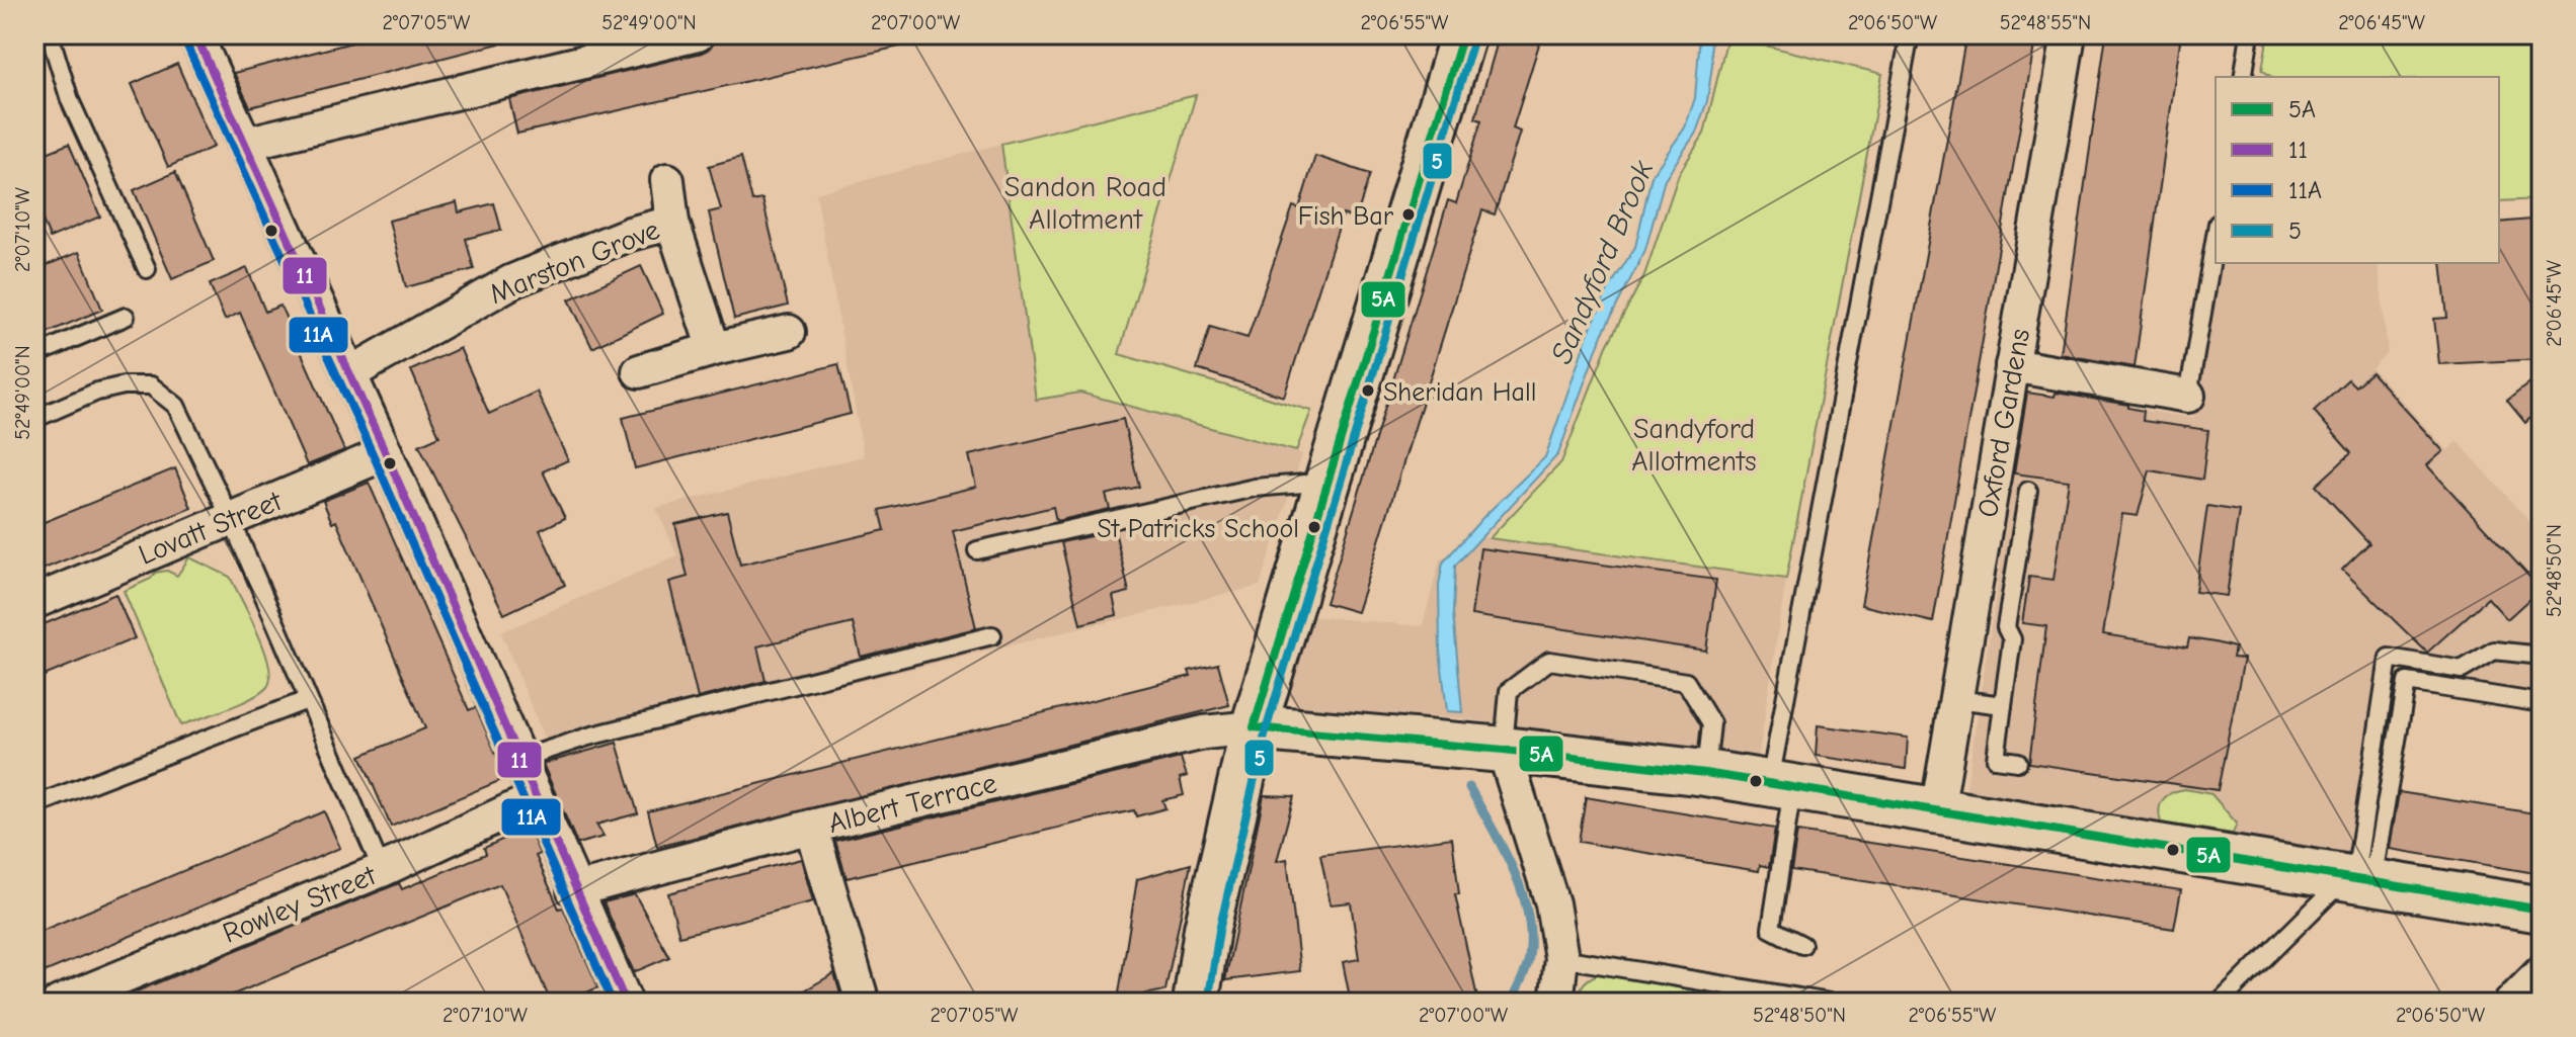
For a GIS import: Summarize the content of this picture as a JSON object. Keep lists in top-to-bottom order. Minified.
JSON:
{"streets":{"street":["Marston Grove","Oxford Gardens","Lovatt Street","Albert Terrace","Rowley Street"]},"water":["Sandyford Brook"],"parks":["Sandon Road Allotment","Sandyford Allotments"],"places":["Fish Bar","Sheridan Hall","St Patricks School"],"lines":["transit line 5A","transit line 11","transit line 5","transit line 11A"],"legend":["5A","11","11A","5"],"coordinates":["2°07'05\"W","52°49'00\"N","2°07'00\"W","2°06'55\"W","2°06'50\"W","52°48'55\"N","2°06'45\"W","2°07'10\"W","52°48'50\"N"]}
